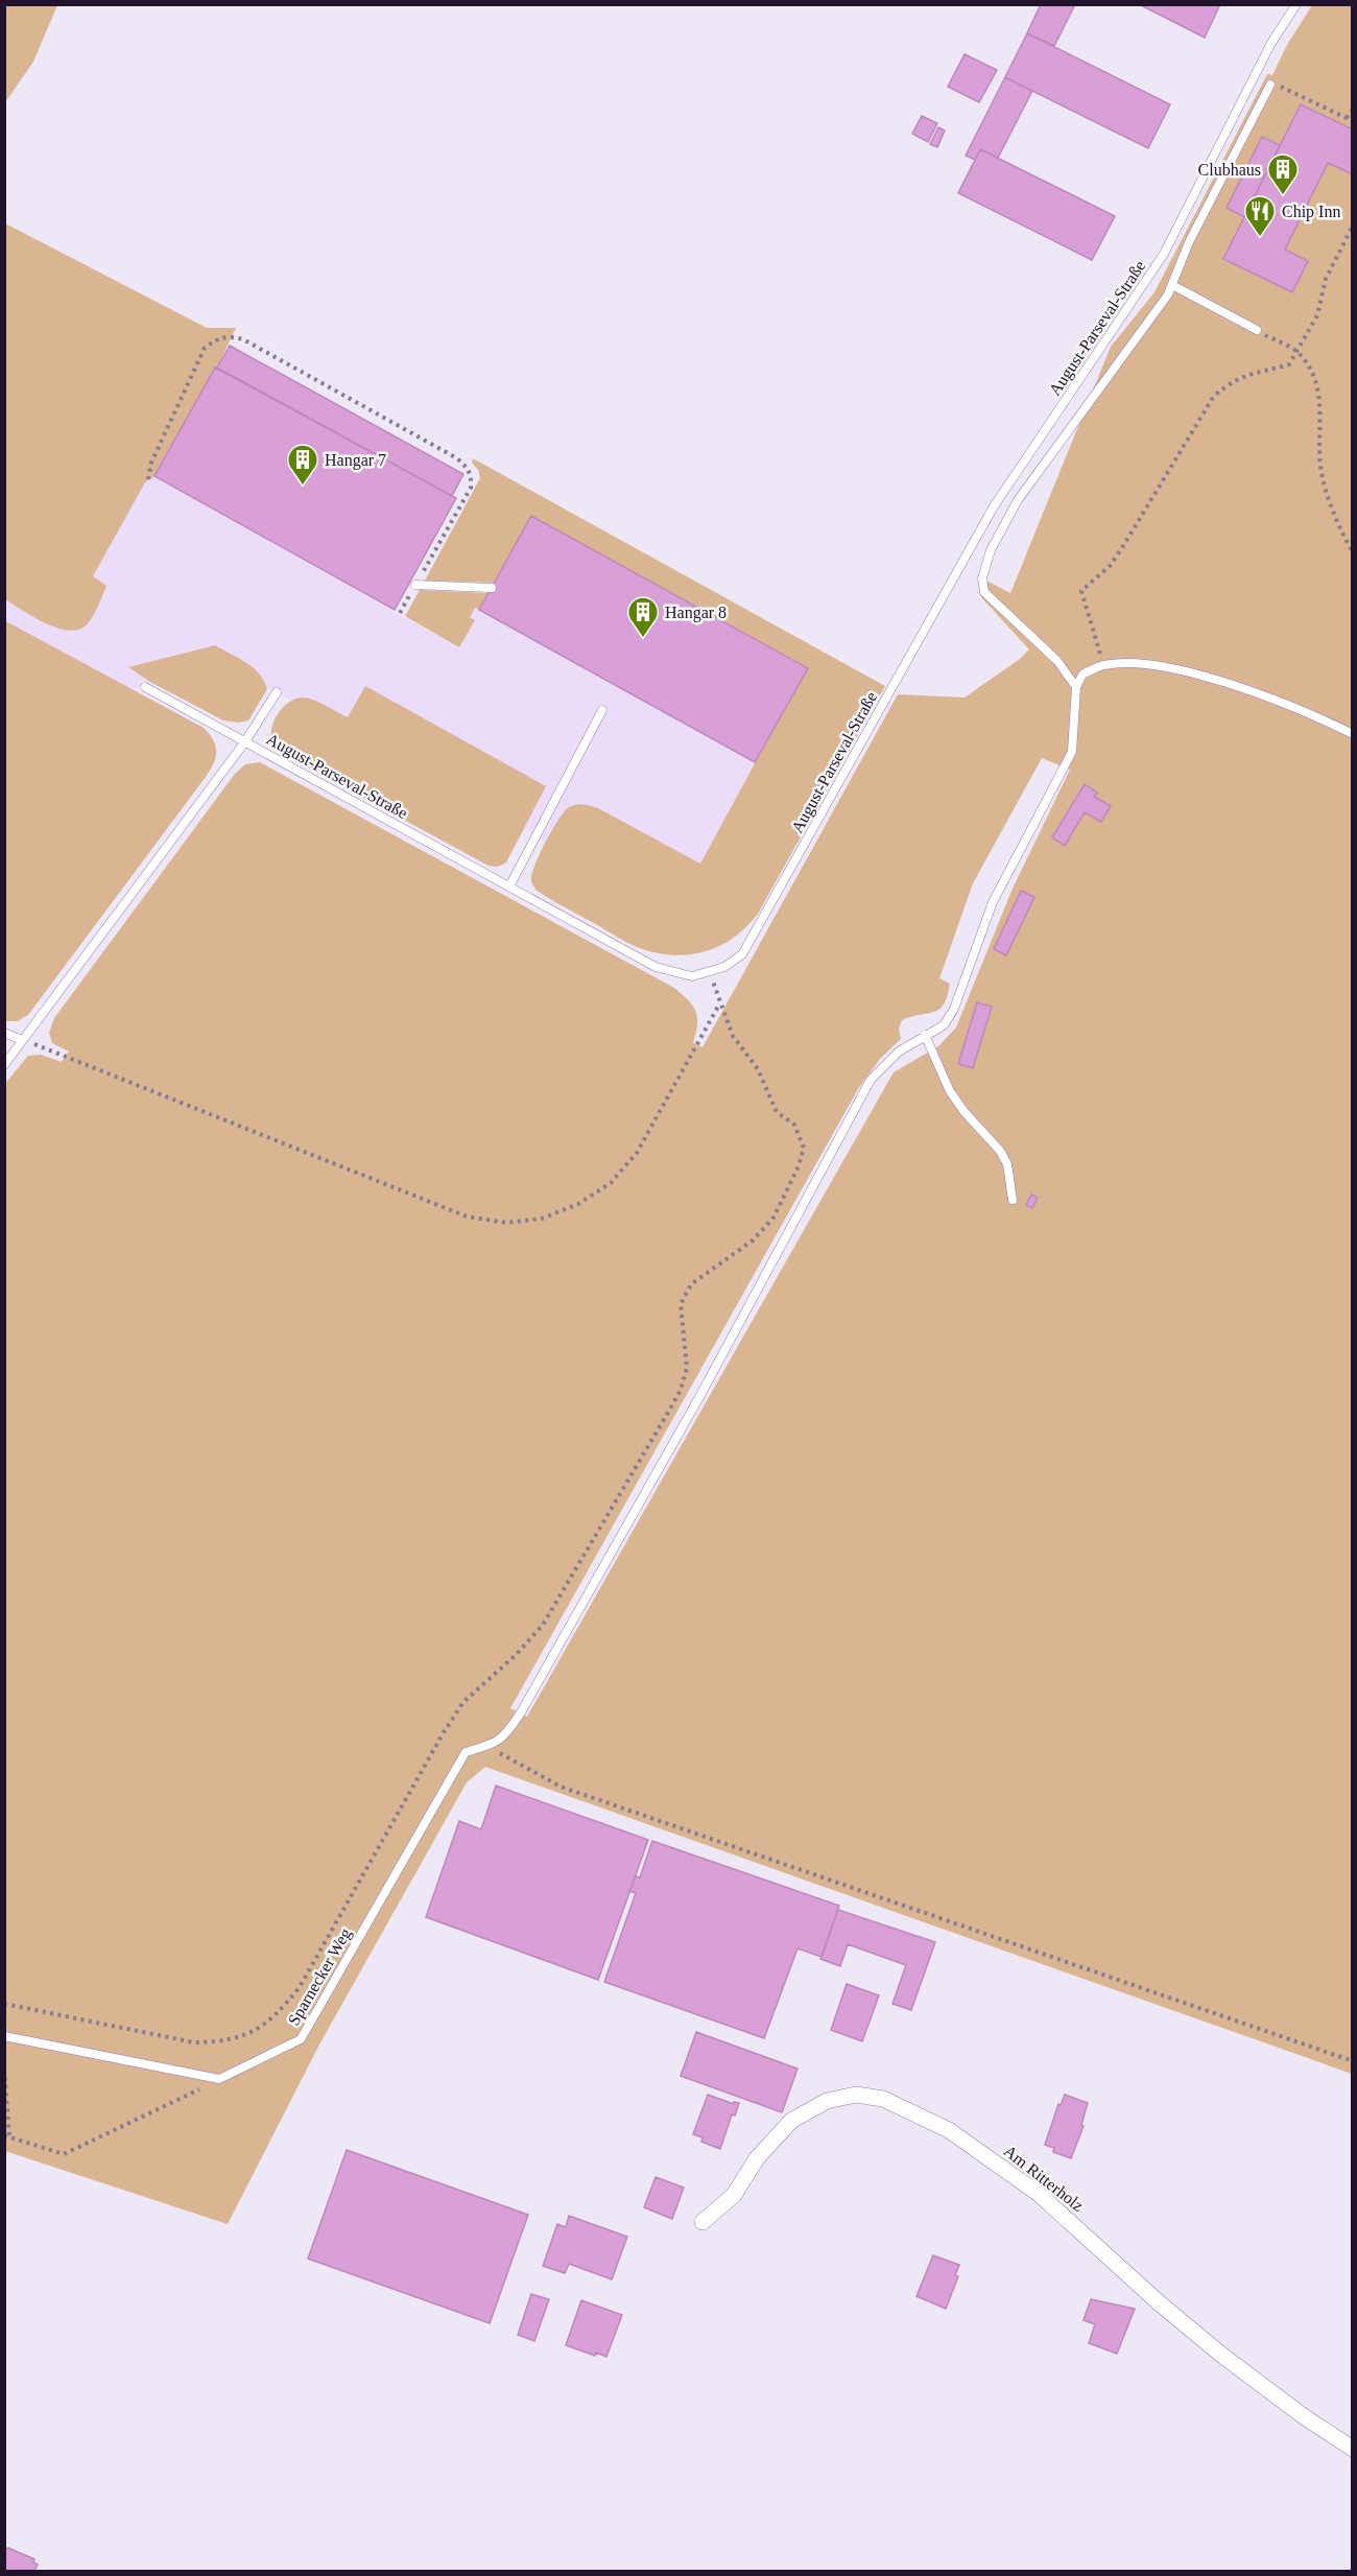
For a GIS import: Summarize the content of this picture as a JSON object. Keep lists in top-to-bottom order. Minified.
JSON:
{"streets":{"street":["Am Ritterholz"],"lane":["August-Parseval-Straße","Sparnecker Weg"]},"places":{"building":["Clubhaus","Hangar 7","Hangar 8"],"restaurant":["Chip Inn"]}}
